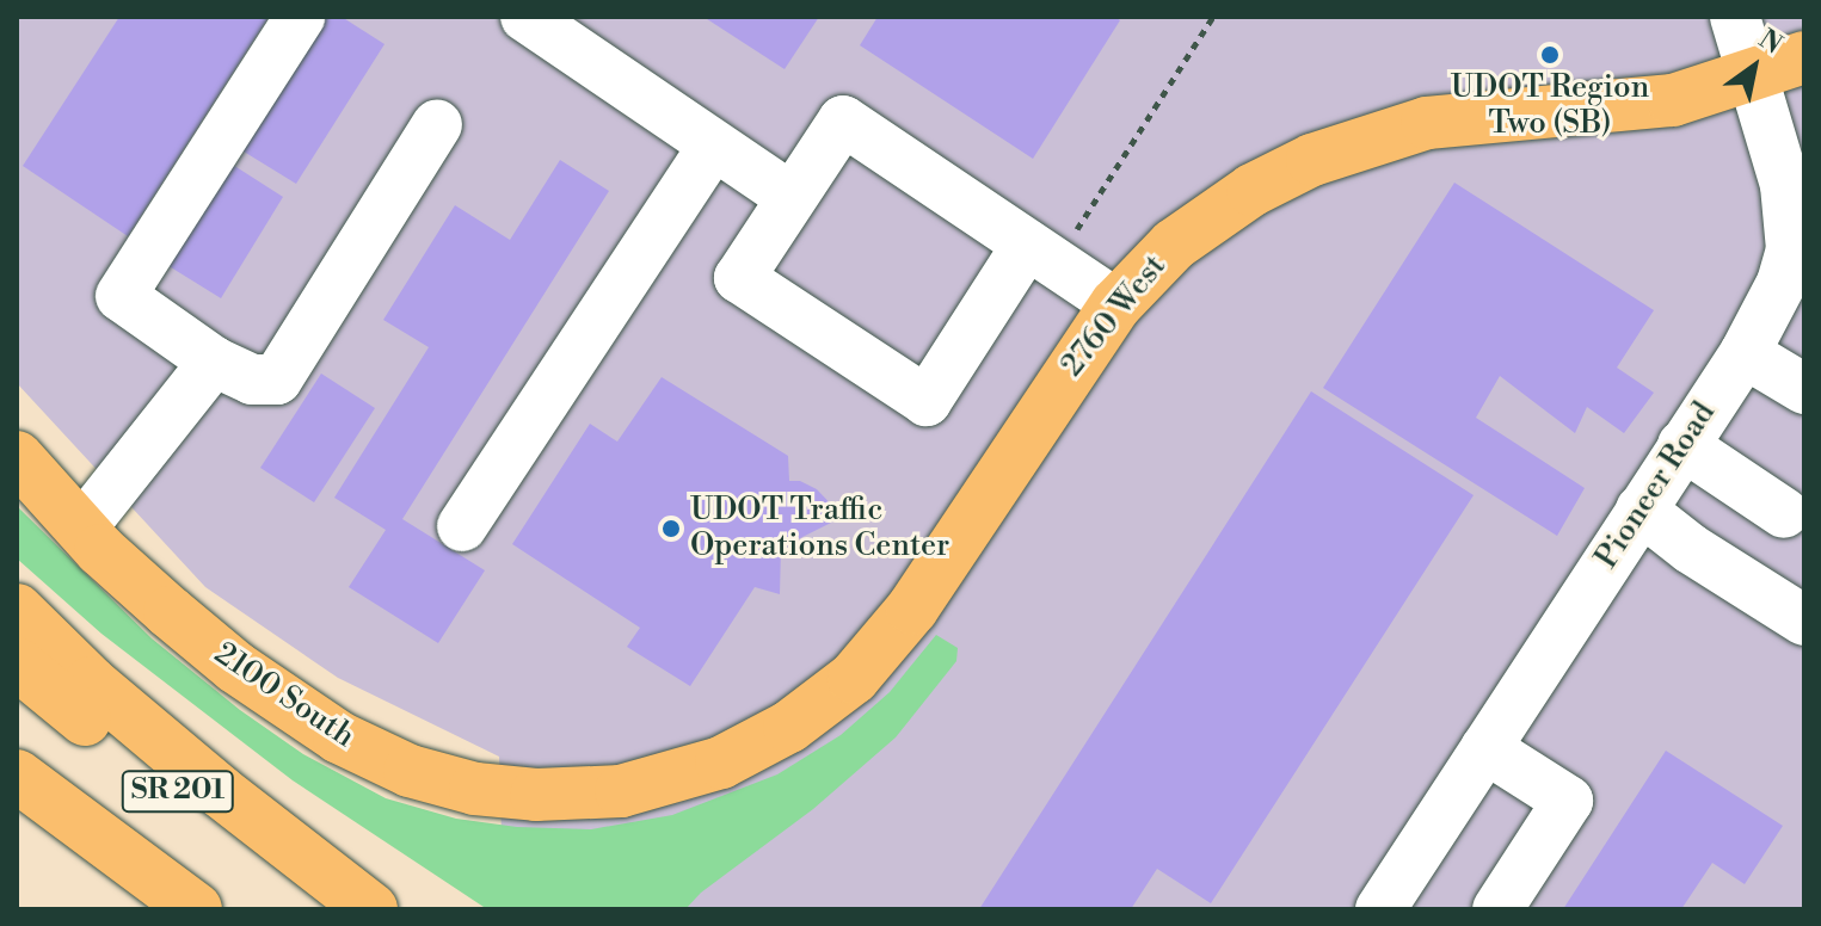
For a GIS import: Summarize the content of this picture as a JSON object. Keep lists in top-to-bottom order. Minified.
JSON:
{"streets":{"main road":["2760 West","2100 South","SR 201"],"street":["Pioneer Road"]},"crossings":[["2760 West","Pioneer Road"],["2760 West","2100 South"]],"places":["UDOT Region Two (SB)","UDOT Traffic Operations Center"],"north":"top right"}
